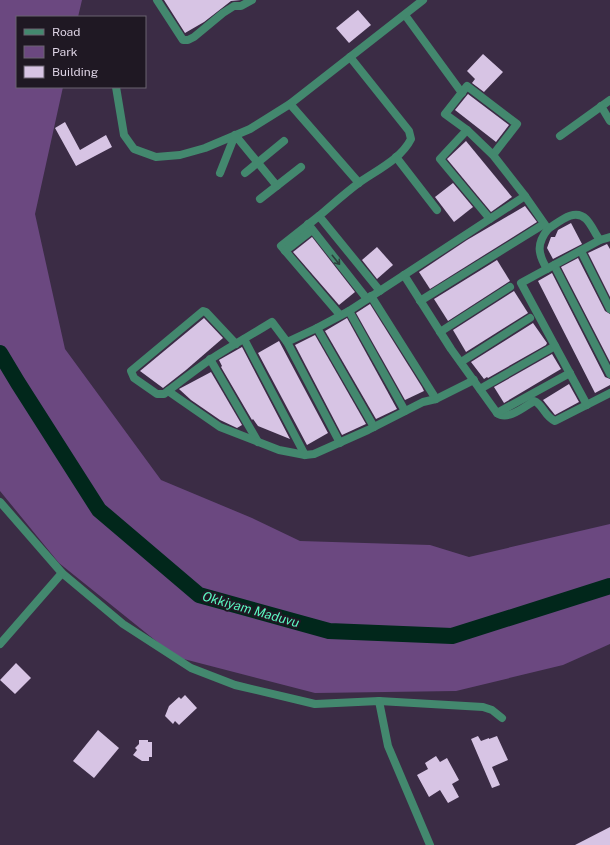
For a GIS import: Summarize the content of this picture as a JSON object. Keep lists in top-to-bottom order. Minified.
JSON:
{"water":["Okkiyam Maduvu"],"legend":["Road","Park","Building"]}
